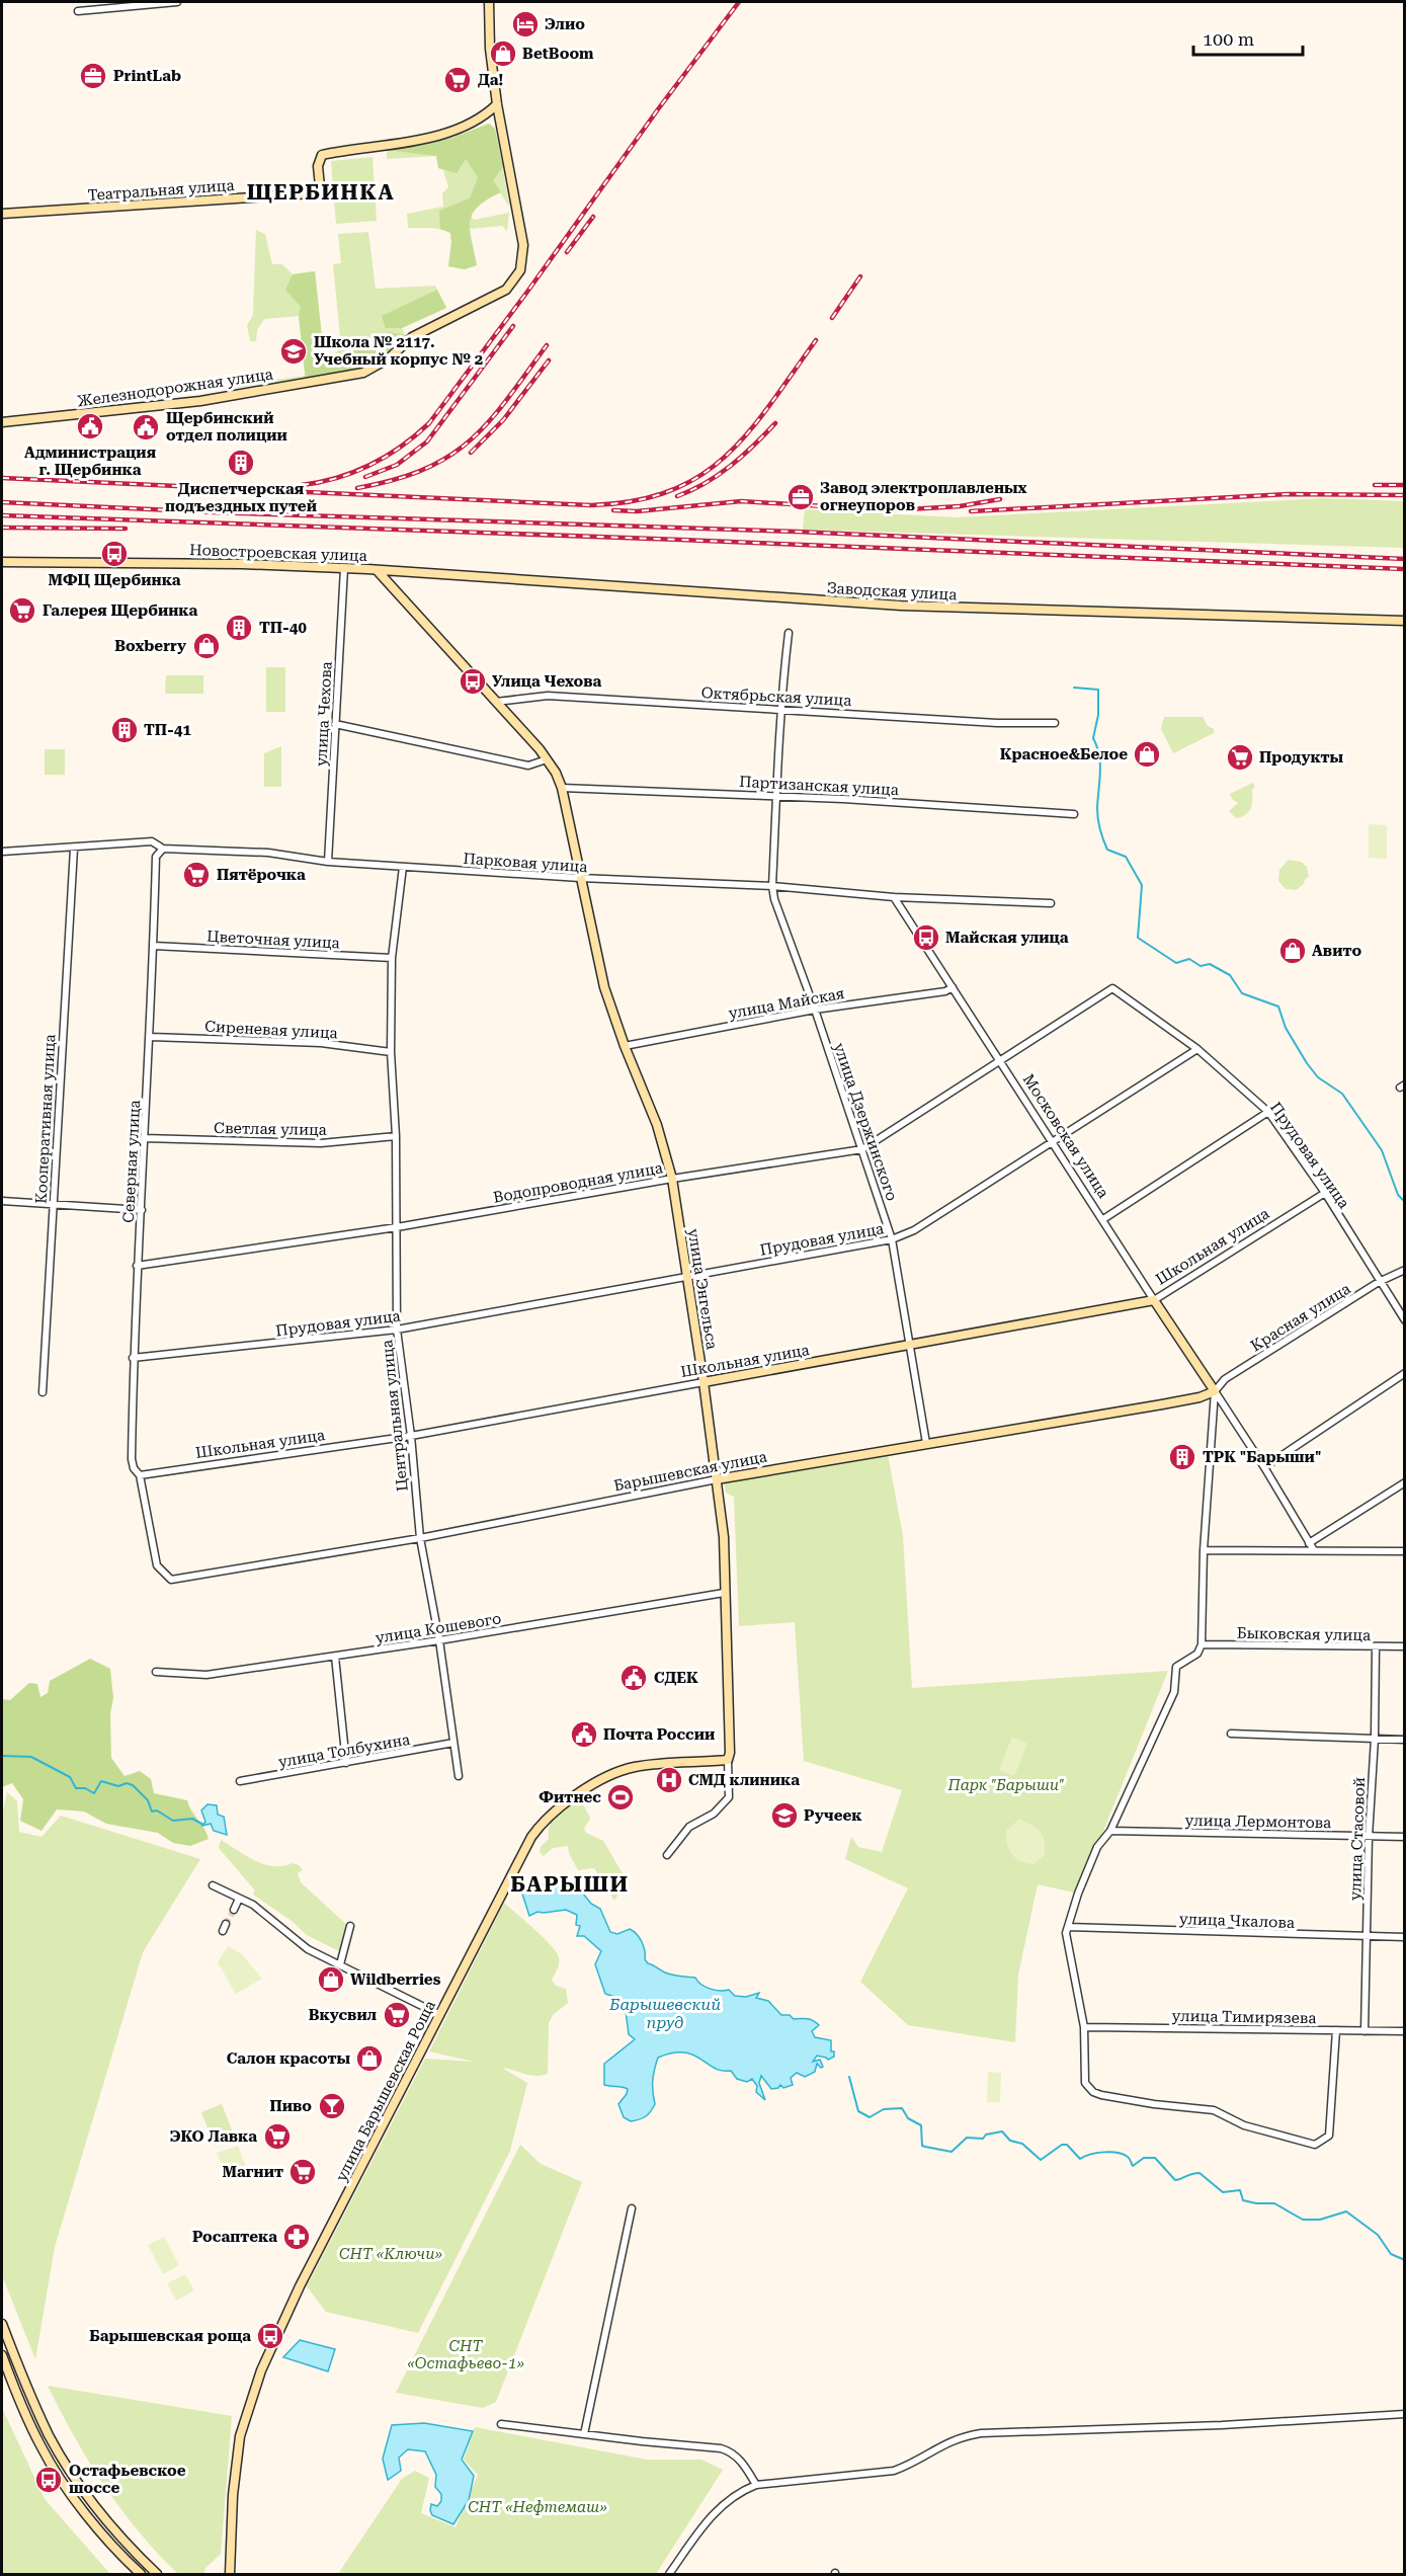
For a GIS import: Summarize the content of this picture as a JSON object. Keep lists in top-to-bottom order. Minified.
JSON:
{"streets":{"street":["Театральная улица","Железнодорожная улица","Новостроевская улица","Заводская улица","Октябрьская улица","улица Чехова","Партизанская улица","Парковая улица","Цветочная улица","улица Майская","Сиреневая улица","Кооперативная улица","улица Дзержинского","Светлая улица","Московская улица","Прудовая улица","Северная улица","Водопроводная улица","Школьная улица","улица Энгельса","Красная улица","Центральная улица","Барышевская улица","улица Кошевого","Быковская улица","улица Толбухина","улица Лермонтова","улица Стасовой","улица Чкалова","улица Тимирязева","улица Барышевская Роща"]},"crossings":[["Театральная улица","Железнодорожная улица"],["Новостроевская улица","Заводская улица"],["Новостроевская улица","Октябрьская улица"],["Новостроевская улица","улица Чехова"],["Новостроевская улица","Партизанская улица"],["Новостроевская улица","улица Энгельса"],["Октябрьская улица","улица Дзержинского"],["улица Чехова","Парковая улица"],["Партизанская улица","улица Дзержинского"],["Партизанская улица","улица Энгельса"],["Парковая улица","Кооперативная улица"],["Парковая улица","улица Дзержинского"],["Парковая улица","Московская улица"],["Парковая улица","Северная улица"],["Парковая улица","улица Энгельса"],["Парковая улица","Центральная улица"],["Цветочная улица","Северная улица"],["Цветочная улица","Центральная улица"],["улица Майская","улица Дзержинского"],["улица Майская","Московская улица"],["улица Майская","улица Энгельса"],["Сиреневая улица","Северная улица"],["Сиреневая улица","Центральная улица"],["улица Дзержинского","Прудовая улица"],["улица Дзержинского","Водопроводная улица"],["улица Дзержинского","Школьная улица"],["улица Дзержинского","Барышевская улица"],["Светлая улица","Северная улица"],["Светлая улица","Центральная улица"],["Московская улица","Прудовая улица"],["Московская улица","Водопроводная улица"],["Московская улица","Школьная улица"],["Московская улица","Красная улица"],["Московская улица","Барышевская улица"],["Прудовая улица","Северная улица"],["Прудовая улица","Водопроводная улица"],["Прудовая улица","Школьная улица"],["Прудовая улица","улица Энгельса"],["Прудовая улица","Красная улица"],["Прудовая улица","Центральная улица"],["Северная улица","Водопроводная улица"],["Северная улица","Школьная улица"],["Северная улица","Барышевская улица"],["Водопроводная улица","улица Энгельса"],["Водопроводная улица","Центральная улица"],["Школьная улица","улица Энгельса"],["Школьная улица","Центральная улица"],["улица Энгельса","Барышевская улица"],["улица Энгельса","улица Кошевого"],["улица Энгельса","улица Барышевская Роща"],["Красная улица","Барышевская улица"],["Центральная улица","Барышевская улица"],["Центральная улица","улица Кошевого"],["Центральная улица","улица Толбухина"],["Быковская улица","улица Стасовой"],["улица Лермонтова","улица Стасовой"],["улица Стасовой","улица Чкалова"],["улица Стасовой","улица Тимирязева"]],"districts":["ЩЕРБИНКА","БАРЫШИ"],"water":["Барышевский пруд"],"parks":["Парк \"Барыши\"","СНТ «Ключи»","СНТ «Остафьево-1»","СНТ «Нефтемаш»"],"places":{"hotel":["Элио"],"shop":["BetBoom","Boxberry","Красное&Белое","Авито","Wildberries","Салон красоты"],"office":["PrintLab","Завод электроплавленых огнеупоров"],"supermarket":["Да!","Галерея Щербинка","Продукты","Пятёрочка","Вкусвил","ЭКО Лавка","Магнит"],"school or university":["Школа № 2117. Учебный корпус № 2","Ручеек"],"public building":["Администрация г. Щербинка","Щербинский отдел полиции","СДЕК","Почта России"],"building":["Диспетчерская подъездных путей","ТП-40","ТП-41","ТРК \"Барыши\""],"bus stop":["МФЦ Щербинка","Улица Чехова","Майская улица","Барышевская роща","Остафьевское шоссе"],"hospital":["СМД клиника"],"sports":["Фитнес"],"bar":["Пиво"],"pharmacy":["Росаптека"]},"scale_bar":"100 m"}
